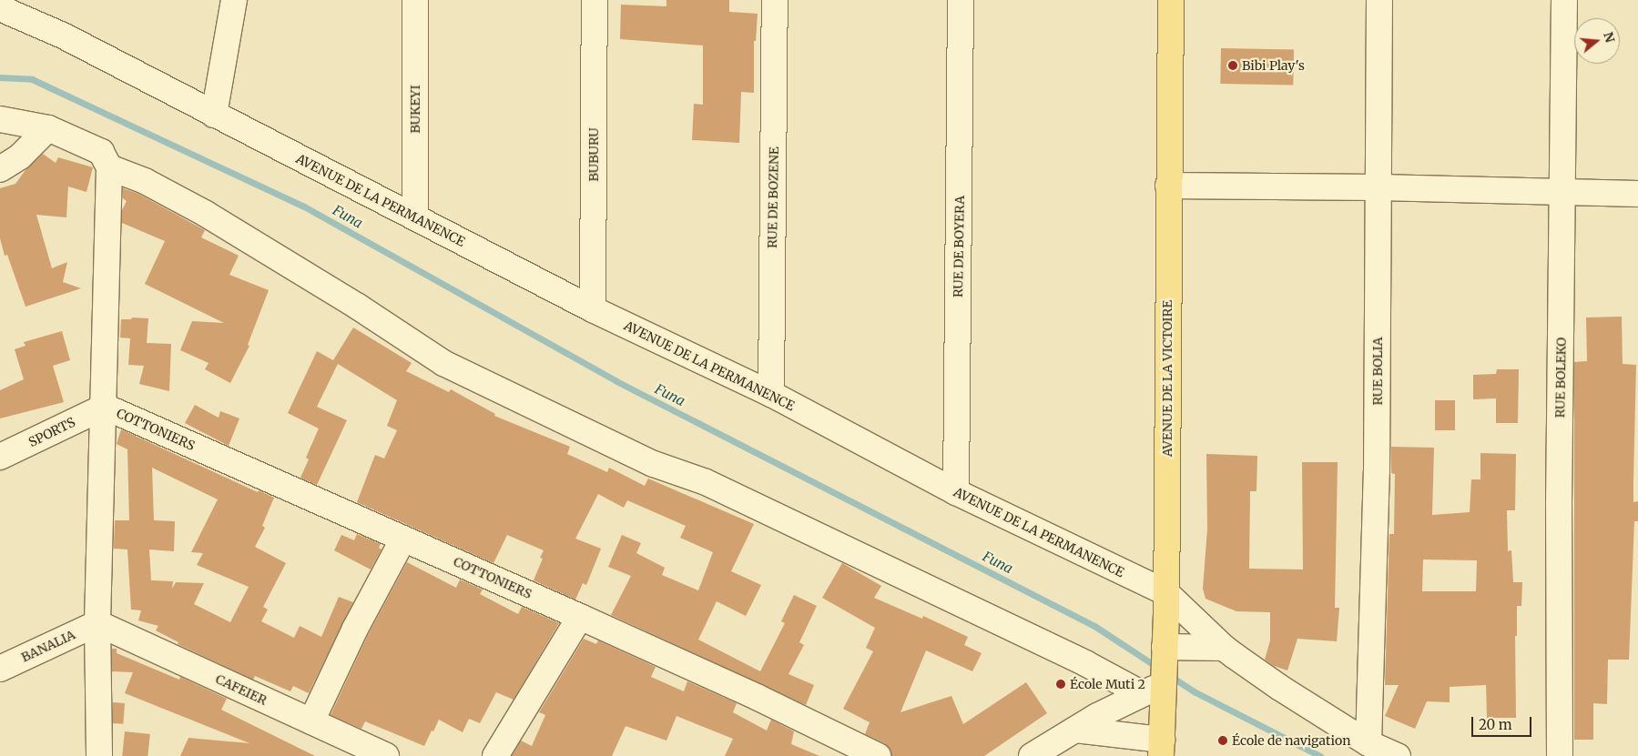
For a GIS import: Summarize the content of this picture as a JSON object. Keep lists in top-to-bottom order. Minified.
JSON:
{"streets":{"main road":["AVENUE DE LA VICTOIRE"],"street":["BUKEYI","BUBURU","RUE DE BOZENE","AVENUE DE LA PERMANENCE","RUE DE BOYERA","RUE BOLIA","RUE BOLEKO","COTTONIERS","SPORTS","BANALIA","CAFEIER"]},"crossings":[["BUKEYI","AVENUE DE LA PERMANENCE"],["BUBURU","AVENUE DE LA PERMANENCE"],["RUE DE BOZENE","AVENUE DE LA PERMANENCE"],["AVENUE DE LA PERMANENCE","RUE DE BOYERA"],["AVENUE DE LA PERMANENCE","RUE BOLIA"],["AVENUE DE LA PERMANENCE","AVENUE DE LA VICTOIRE"],["COTTONIERS","SPORTS"],["BANALIA","CAFEIER"]],"water":["Funa"],"places":["Bibi Play's","École Muti 2","École de navigation"],"scale_bar":"20 m","north":"right"}
